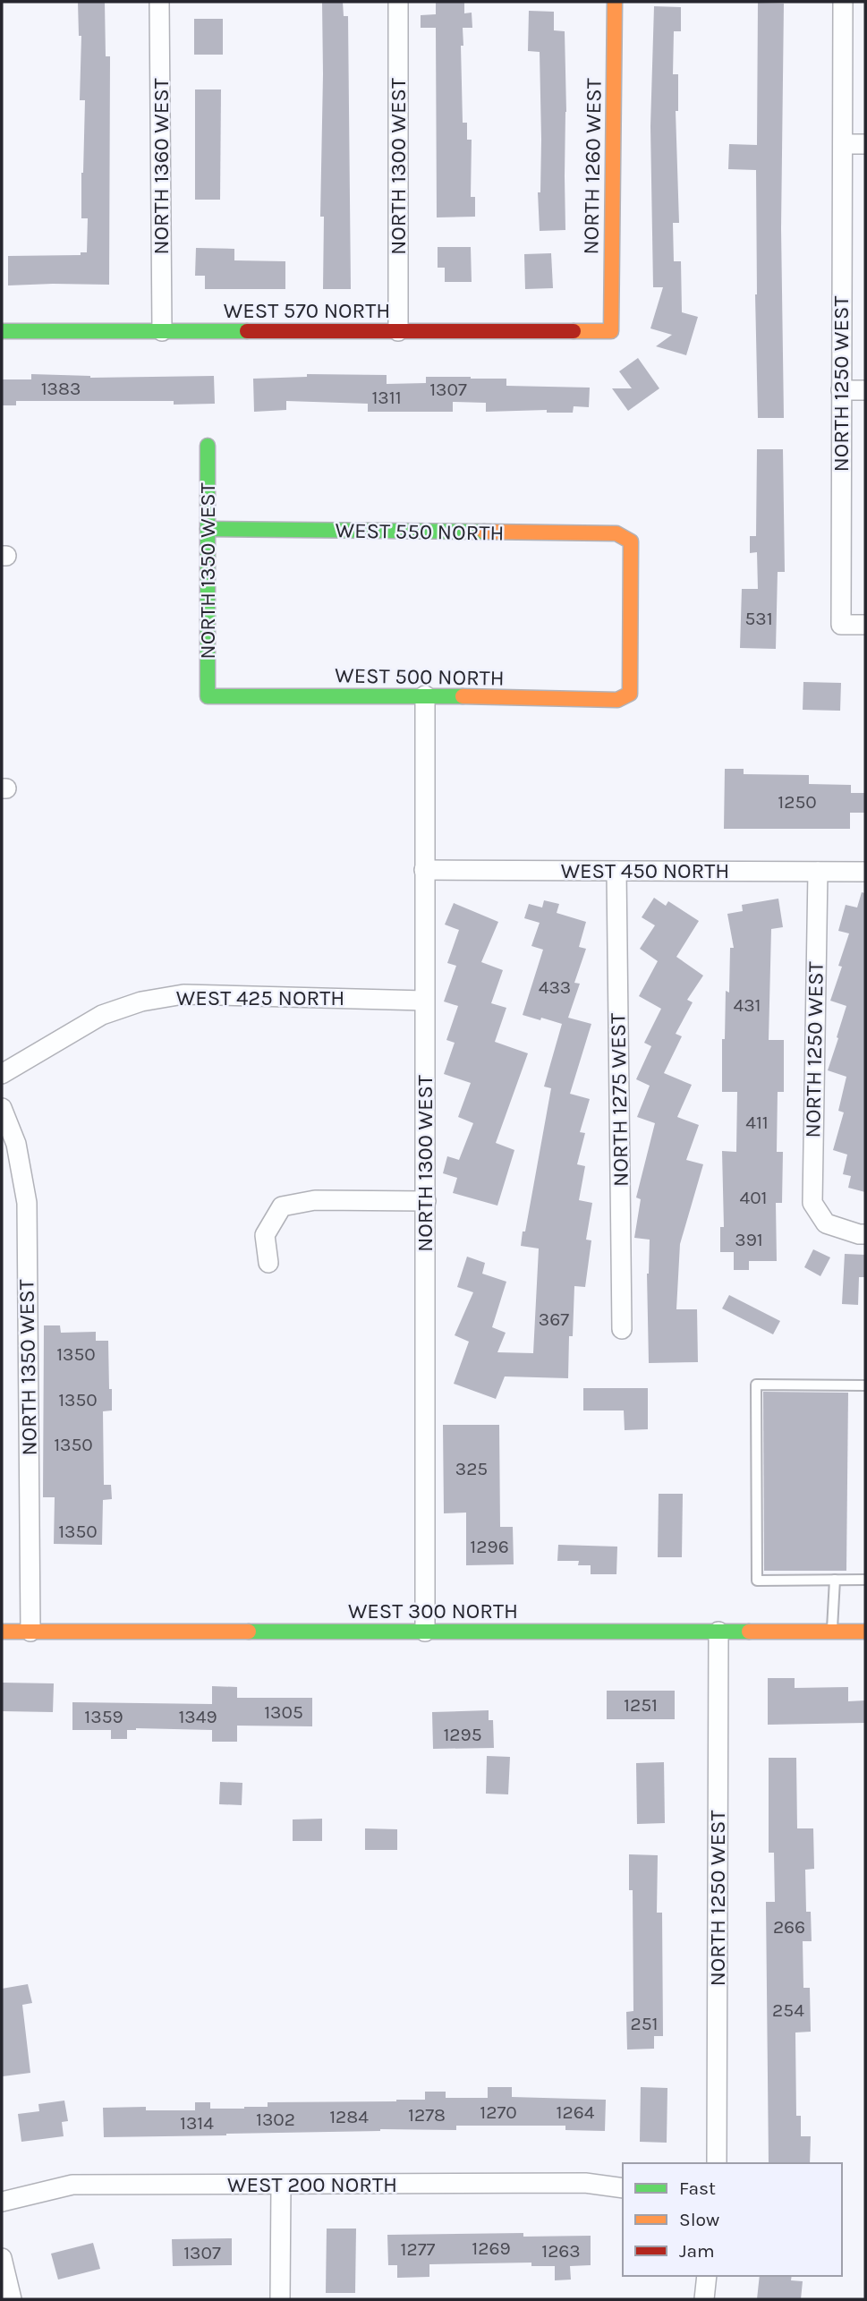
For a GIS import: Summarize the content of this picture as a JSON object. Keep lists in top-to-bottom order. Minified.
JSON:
{"streets":{"street":["NORTH 1360 WEST","NORTH 1300 WEST","NORTH 1260 WEST","WEST 570 NORTH","NORTH 1250 WEST","WEST 550 NORTH","NORTH 1350 WEST","WEST 500 NORTH","WEST 450 NORTH","WEST 425 NORTH","NORTH 1275 WEST","WEST 300 NORTH","WEST 200 NORTH"]},"crossings":[["NORTH 1360 WEST","WEST 570 NORTH"],["NORTH 1300 WEST","WEST 570 NORTH"],["NORTH 1300 WEST","WEST 500 NORTH"],["NORTH 1300 WEST","WEST 450 NORTH"],["NORTH 1300 WEST","WEST 425 NORTH"],["NORTH 1300 WEST","WEST 300 NORTH"],["NORTH 1260 WEST","WEST 570 NORTH"],["NORTH 1250 WEST","WEST 450 NORTH"],["NORTH 1250 WEST","WEST 300 NORTH"],["WEST 550 NORTH","NORTH 1350 WEST"],["WEST 550 NORTH","WEST 500 NORTH"],["NORTH 1350 WEST","WEST 500 NORTH"],["NORTH 1350 WEST","WEST 300 NORTH"],["WEST 450 NORTH","NORTH 1275 WEST"]],"house_numbers":["1383","1307","1311","531","1250","433","431","411","401","391","367","1350","1350","1350","325","1350","1296","1251","1305","1359","1349","1295","266","254","251","1270","1264","1278","1284","1302","1314","1269","1277","1263","1307"],"legend":["Fast","Slow","Jam"]}
